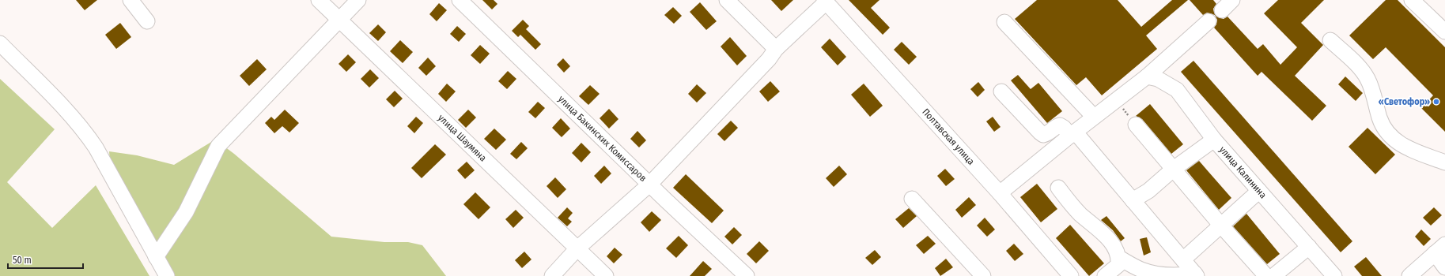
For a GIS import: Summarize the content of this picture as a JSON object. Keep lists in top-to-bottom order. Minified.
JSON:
{"streets":{"street":["Полтавская улица","улица Шаумяна","улица Бакинских Комиссаров","улица Калинина"]},"places":["«Светофор»"],"scale_bar":"50 m"}
